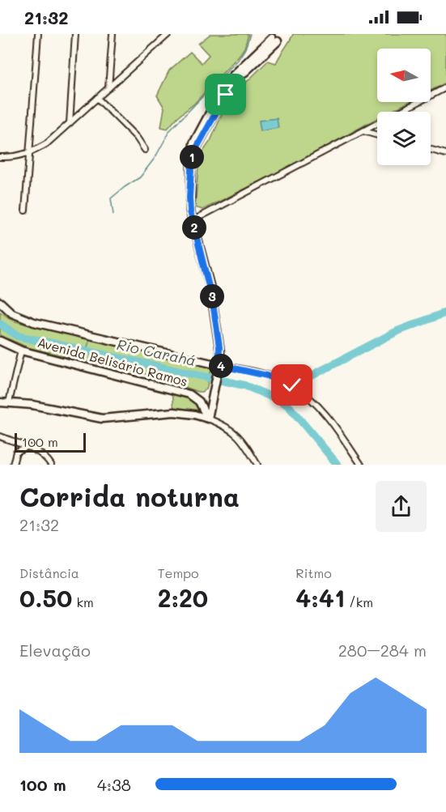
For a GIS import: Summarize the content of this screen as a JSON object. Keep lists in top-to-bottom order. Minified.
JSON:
{"streets":{"main road":["Avenida Belisário Ramos"]},"water":["Rio Carahá"],"scale_bar":"100 m","north":"left","page":{"status":"21:32","pins":["1","2","3","4"],"scale":"100 m","heading":["Corrida noturna","21:32"],"stats":[["Distância","0.50 km"],["Tempo","2:20"],["Ritmo","4:41 /km"]],"chart":["Elevação","280–284 m"],"list":[{"name":"100 m","note":"4:38"}]}}
